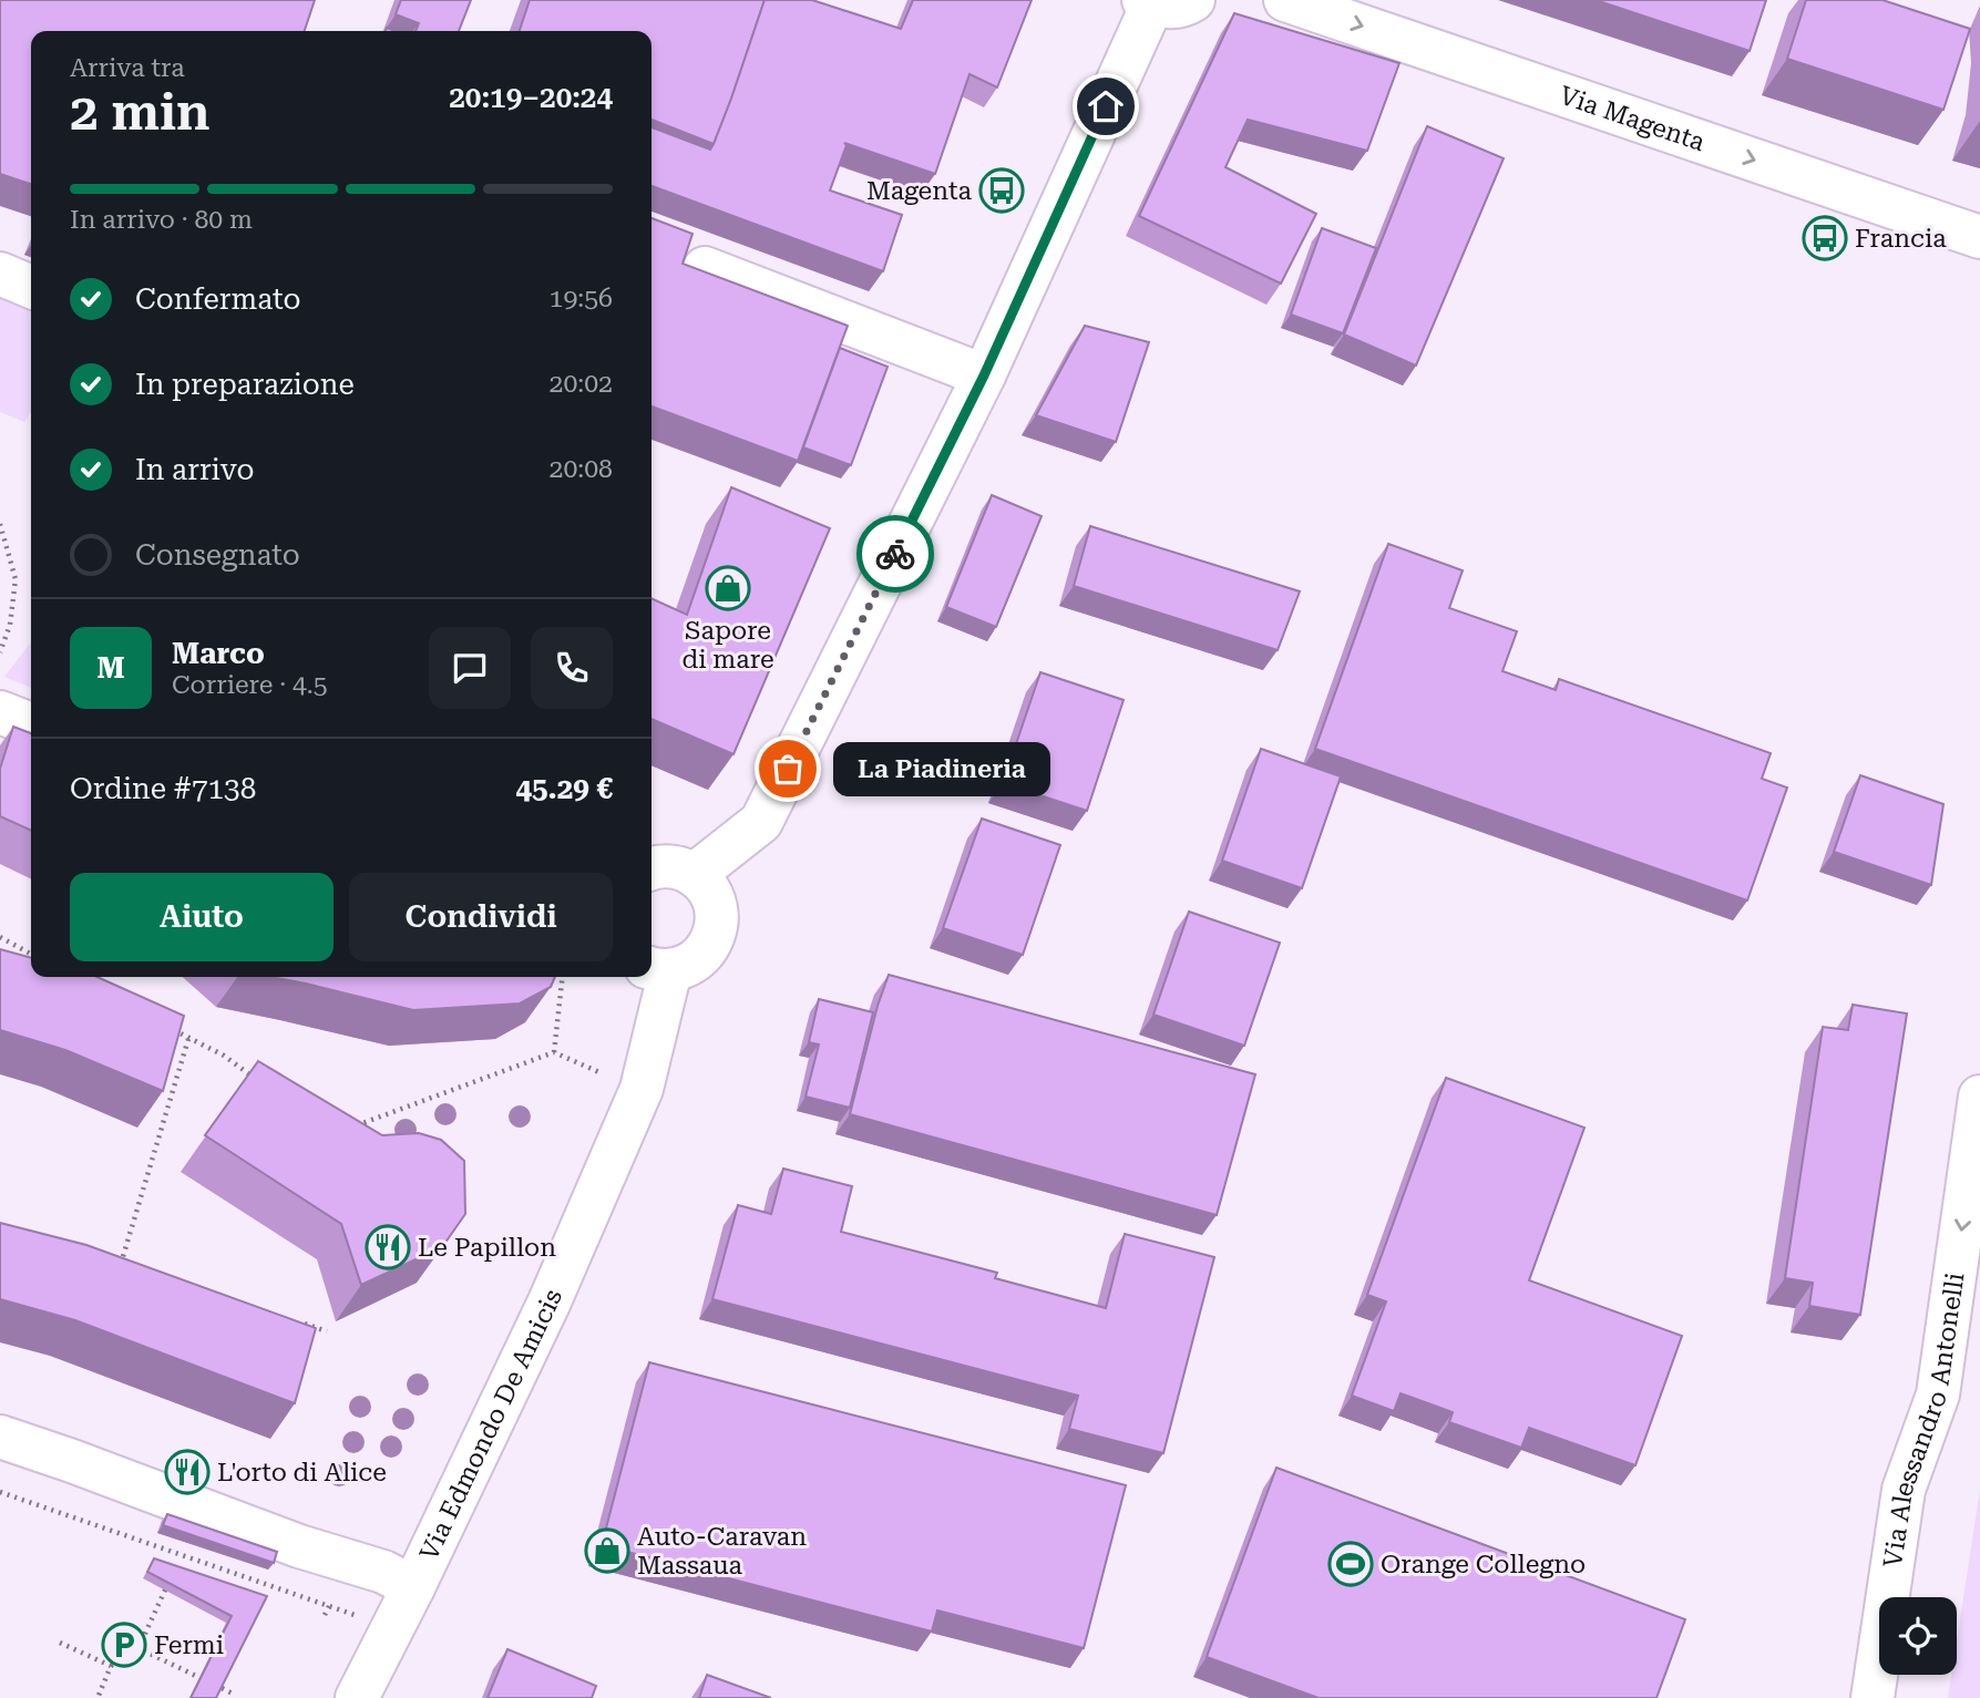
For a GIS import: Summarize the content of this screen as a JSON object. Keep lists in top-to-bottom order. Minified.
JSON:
{"streets":{"street":["Via Magenta","Via Alessandro Antonelli","Via Edmondo De Amicis"]},"one_way":["Via Magenta","Via Alessandro Antonelli"],"places":{"bus stop":["Magenta","Francia"],"shop":["Sapore di mare","Auto-Caravan Massaua"],"other":["La Piadineria"],"restaurant":["Le Papillon","L'orto di Alice"],"sports":["Orange Collegno"],"parking":["Fermi"]},"page":{"heading":["2 min","Arriva tra","20:19–20:24"],"panel":["Marco","Corriere · 4.5","Ordine #7138","45.29 €"],"bar":"In arrivo · 80 m","list":[["Confermato","19:56"],["In preparazione","20:02"],["In arrivo","20:08"],"Consegnato"],"round":"M","bubble":"La Piadineria","buttons":["Aiuto","Condividi"]}}
